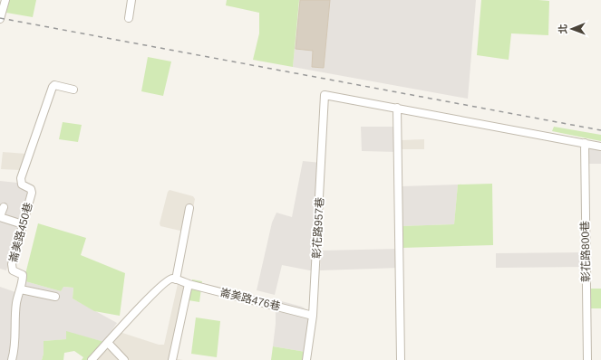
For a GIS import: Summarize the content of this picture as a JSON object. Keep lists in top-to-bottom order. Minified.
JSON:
{"streets":{"street":["彰花路957巷","崙美路450巷","彰花路800巷","崙美路476巷"]},"crossings":[["彰花路957巷","崙美路476巷"]],"north":"left"}
